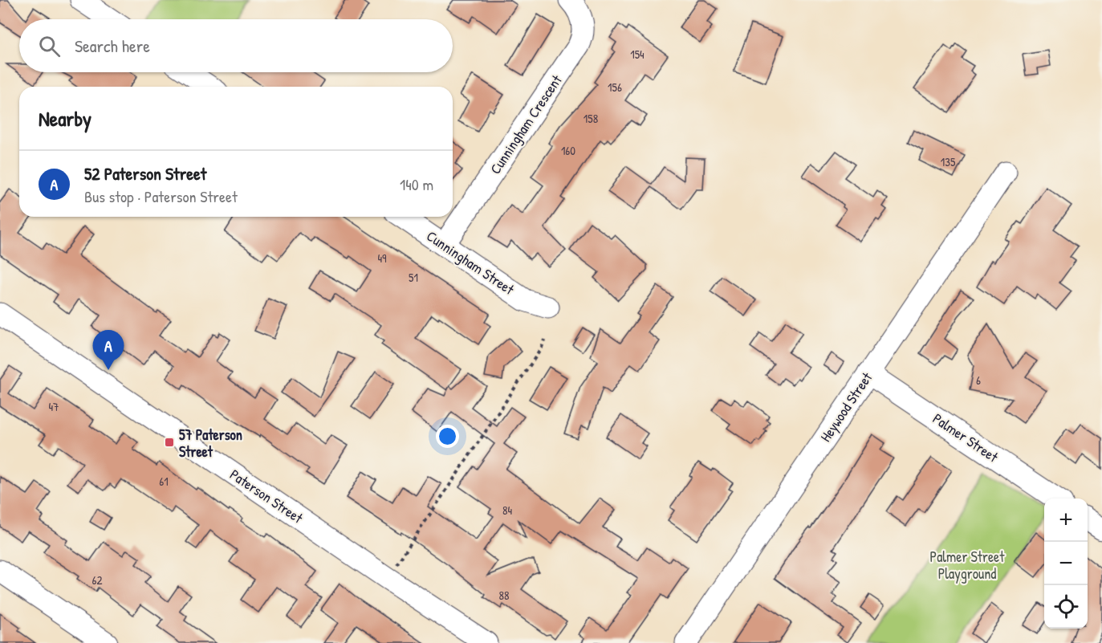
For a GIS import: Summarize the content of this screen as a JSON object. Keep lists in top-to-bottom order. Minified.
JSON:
{"streets":{"street":["Cunningham Crescent","Cunningham Street","Heywood Street","Palmer Street","Paterson Street"]},"crossings":[["Cunningham Crescent","Cunningham Street"],["Heywood Street","Palmer Street"]],"parks":["Palmer Street Playground"],"places":{"transit":["57 Paterson Street"]},"house_numbers":["154","156","158","160","135","49","51","6","47","61","84","62","88"],"page":{"search":"Search here","heading":"Nearby","list":[{"mark":"A","name":"52 Paterson Street","note":"Bus stop · Paterson Street","value":"140 m"}],"pins":"A","map_buttons":["+","−"]}}
